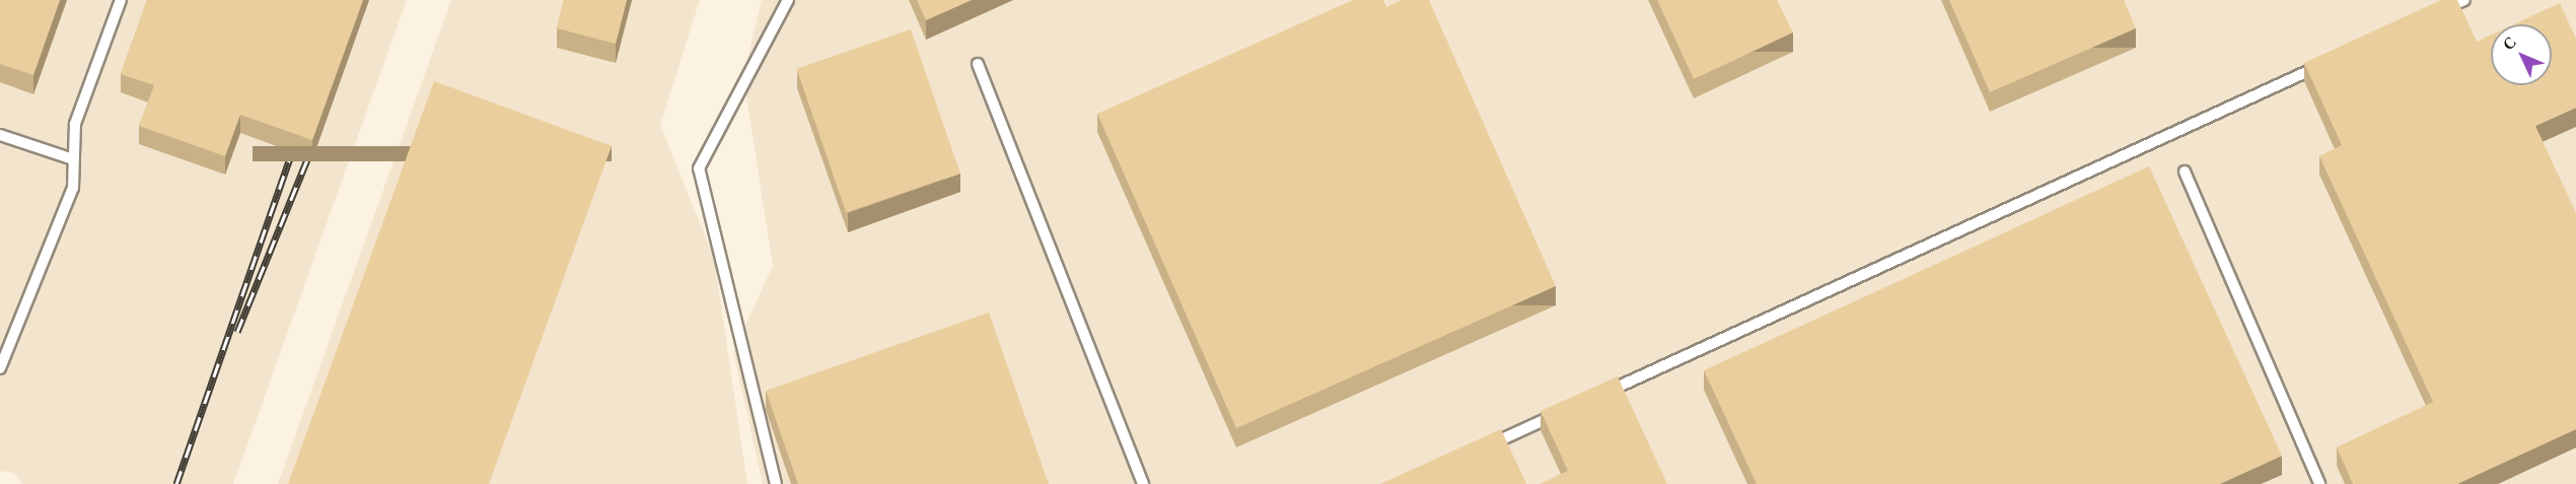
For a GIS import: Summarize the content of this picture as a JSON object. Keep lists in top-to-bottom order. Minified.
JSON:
{"north":"top left"}
